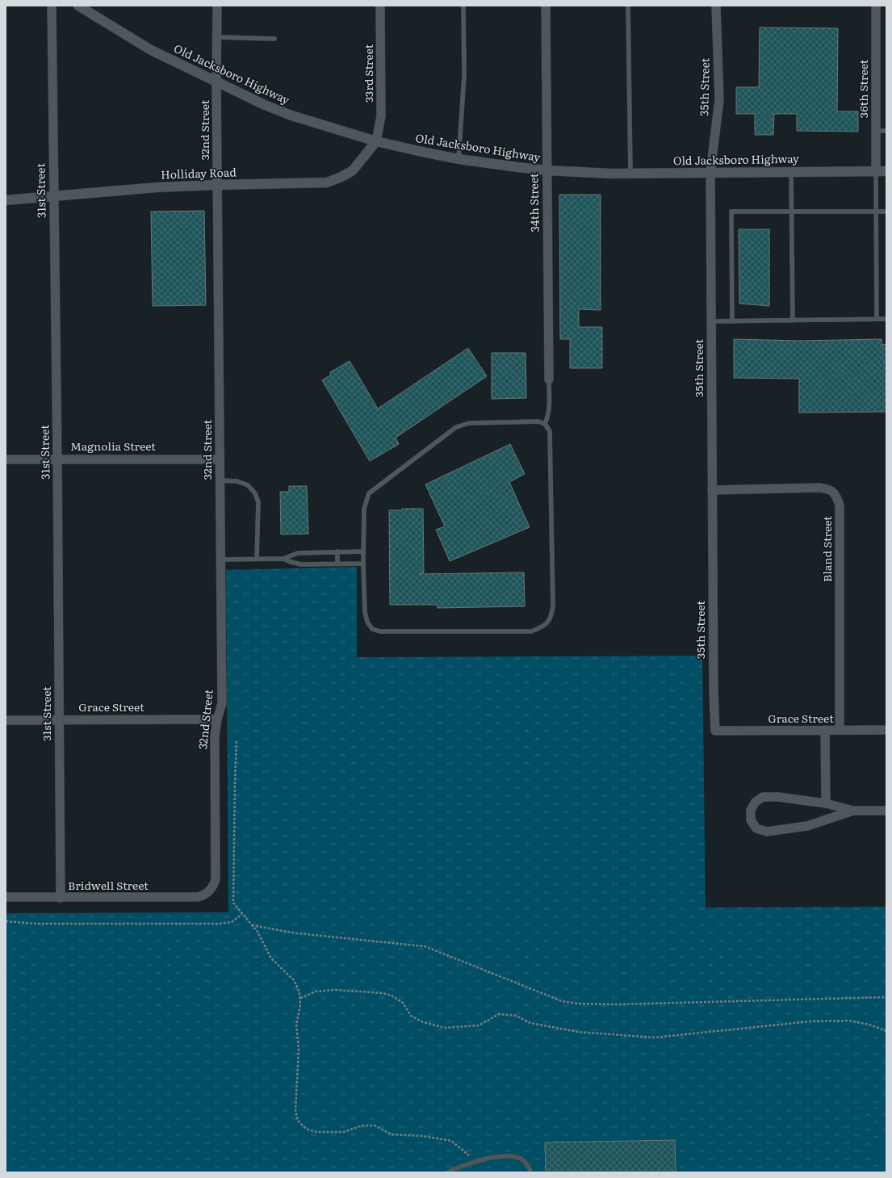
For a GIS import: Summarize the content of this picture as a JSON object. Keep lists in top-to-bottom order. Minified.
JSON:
{"streets":{"main road":["Old Jacksboro Highway","Holliday Road"],"street":["33rd Street","35th Street","36th Street","32nd Street","31st Street","34th Street","Magnolia Street","Bland Street","Grace Street","Bridwell Street"]},"crossings":[["33rd Street","Old Jacksboro Highway"],["33rd Street","Holliday Road"],["Old Jacksboro Highway","35th Street"],["Old Jacksboro Highway","36th Street"],["Old Jacksboro Highway","32nd Street"],["Old Jacksboro Highway","Holliday Road"],["Old Jacksboro Highway","34th Street"],["35th Street","Bland Street"],["35th Street","Grace Street"],["32nd Street","Holliday Road"],["32nd Street","Magnolia Street"],["32nd Street","Grace Street"],["32nd Street","Bridwell Street"],["Holliday Road","31st Street"],["31st Street","Magnolia Street"],["31st Street","Grace Street"],["31st Street","Bridwell Street"],["Bland Street","Grace Street"]]}
